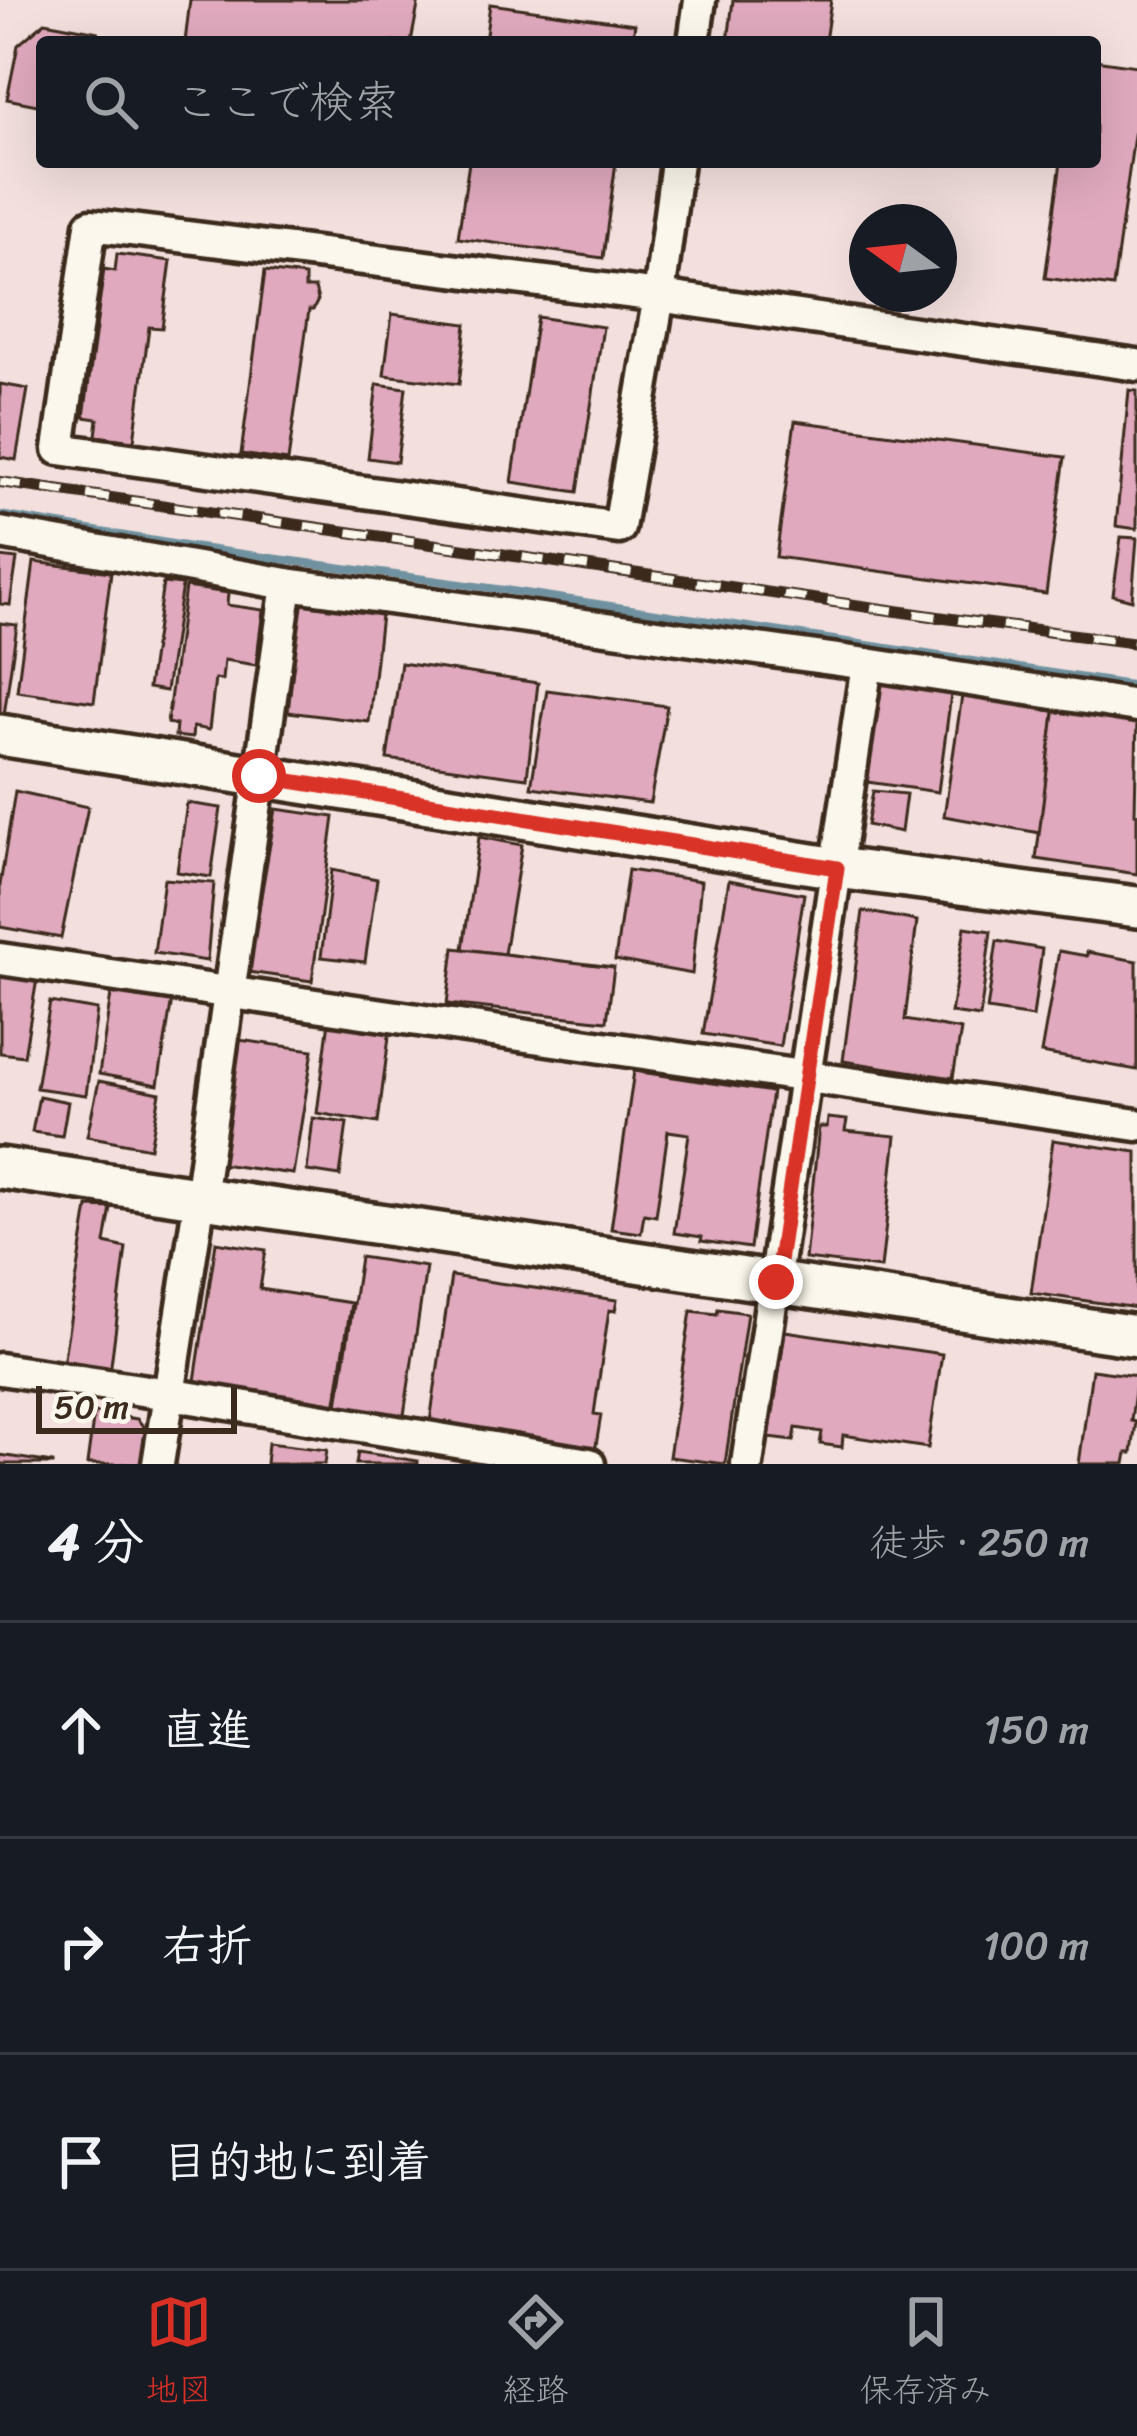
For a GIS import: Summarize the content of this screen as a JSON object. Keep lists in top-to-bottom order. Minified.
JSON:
{"scale_bar":"50 m","north":"left","page":{"search":"ここで検索","scale":"50 m","heading":["4 分","徒歩 · 250 m"],"list":[["直進","150 m"],["右折","100 m"],"目的地に到着"],"nav":["地図","経路","保存済み"]}}
